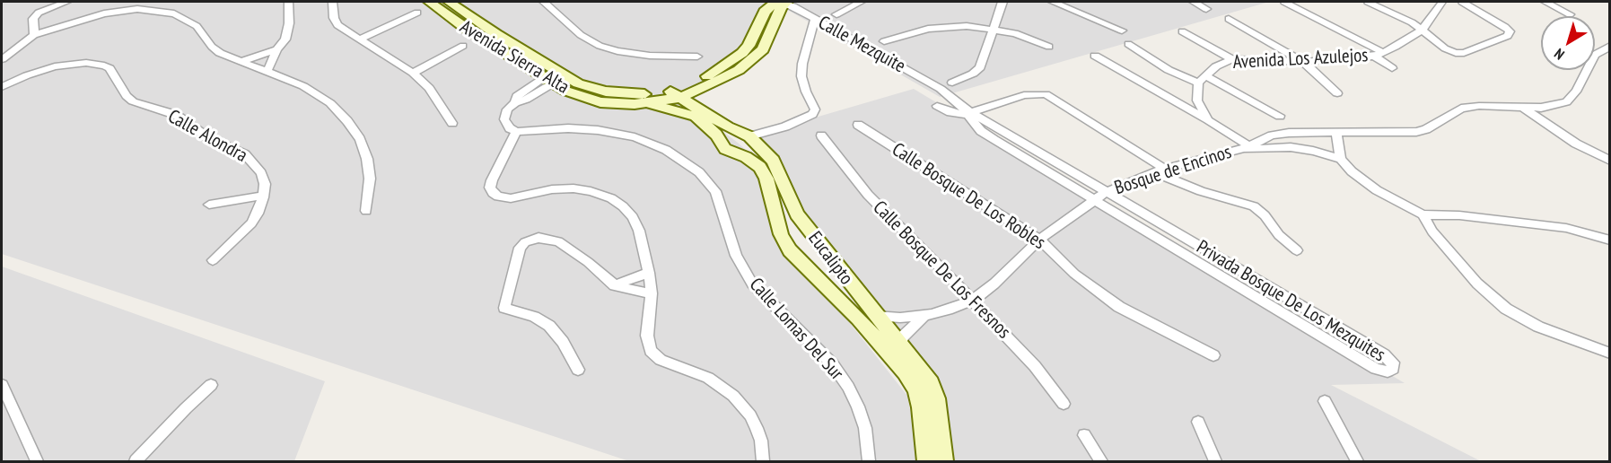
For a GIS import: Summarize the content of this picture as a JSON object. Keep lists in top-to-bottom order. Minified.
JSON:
{"streets":{"street":["Calle Mezquite","Avenida Sierra Alta","Avenida Los Azulejos","Calle Alondra","Bosque de Encinos","Calle Bosque De Los Robles","Eucalipto","Calle Bosque De Los Fresnos","Privada Bosque De Los Mezquites","Calle Lomas Del Sur"]},"crossings":[["Avenida Sierra Alta","Eucalipto"],["Bosque de Encinos","Calle Bosque De Los Robles"],["Bosque de Encinos","Eucalipto"],["Bosque de Encinos","Calle Bosque De Los Fresnos"],["Bosque de Encinos","Privada Bosque De Los Mezquites"]],"north":"bottom left"}
